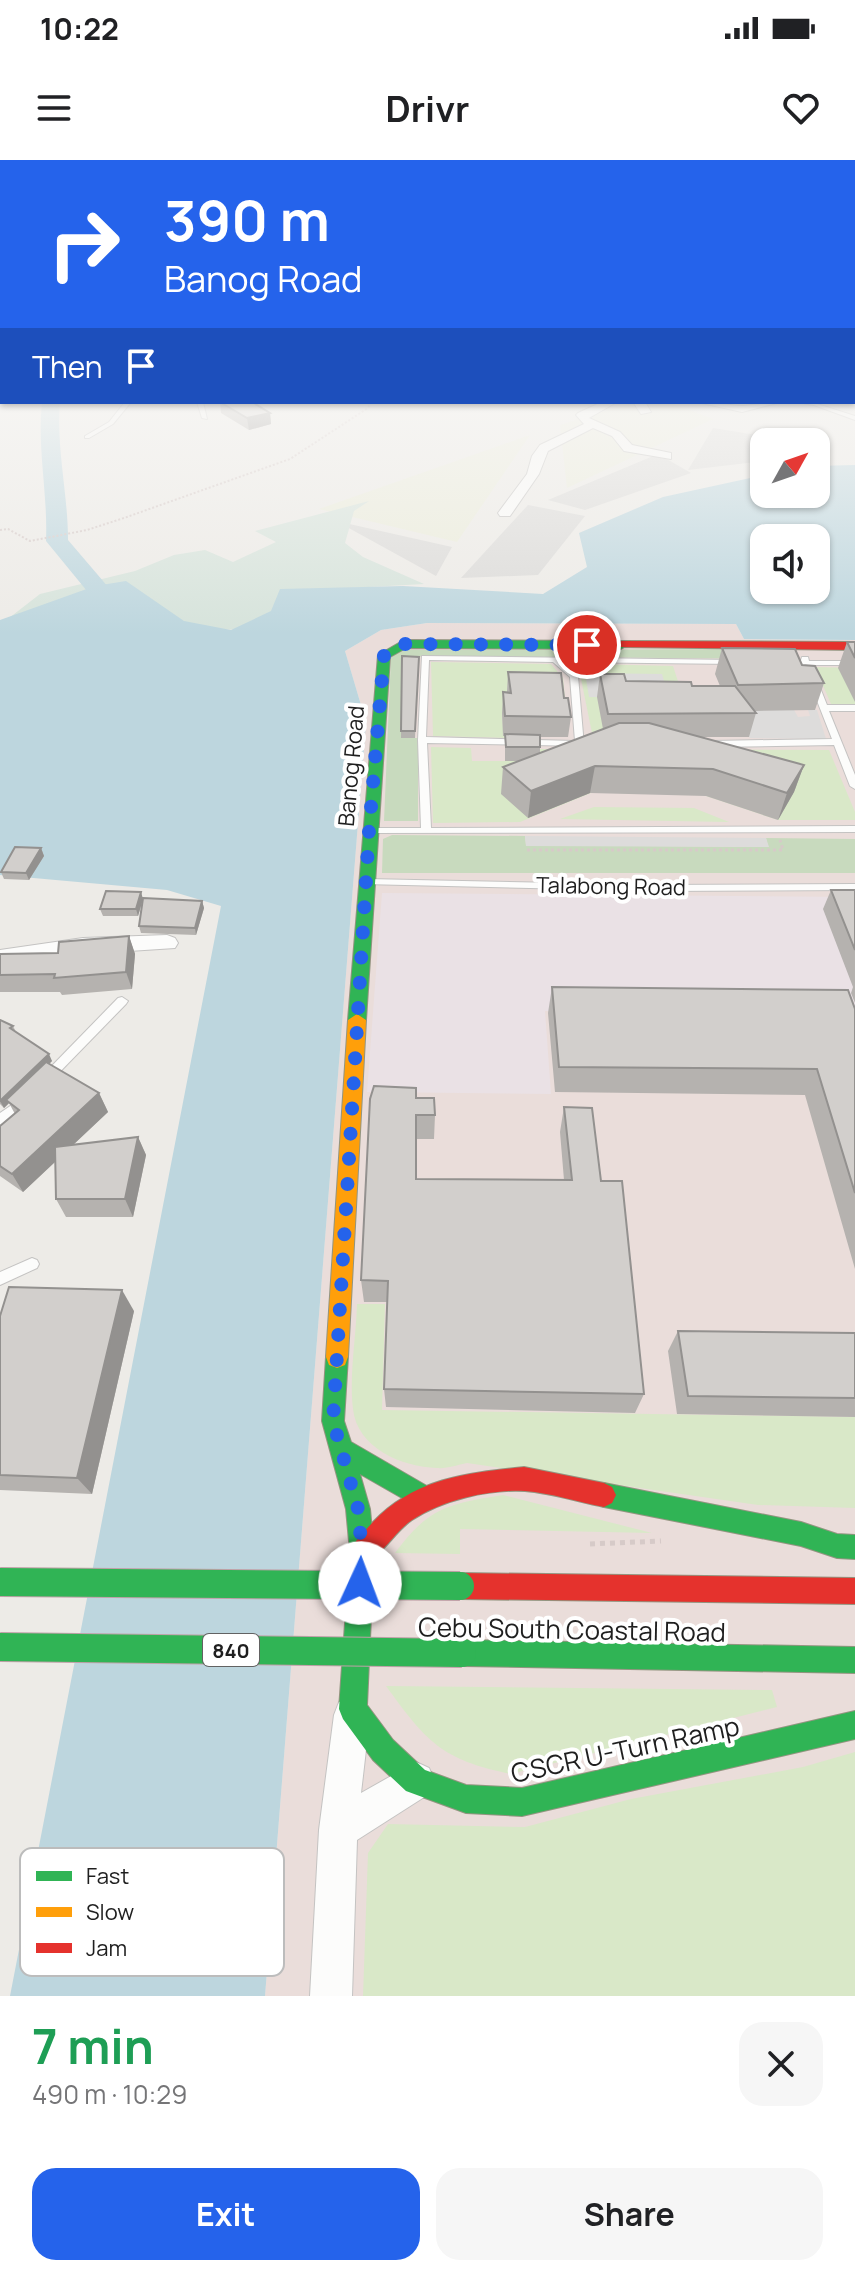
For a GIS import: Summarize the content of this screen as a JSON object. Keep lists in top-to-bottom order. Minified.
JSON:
{"streets":{"main road":["Banog Road","Cebu South Coastal Road","840","CSCR U-Turn Ramp"],"lane":["Talabong Road"]},"crossings":[["Banog Road","Talabong Road"]],"legend":["Fast","Slow","Jam"],"north":"top right","page":{"status":"10:22","header":"Drivr","turn":["390 m","Banog Road"],"then":"Then","heading":["7 min","490 m · 10:29"],"buttons":["Exit","Share"]}}
